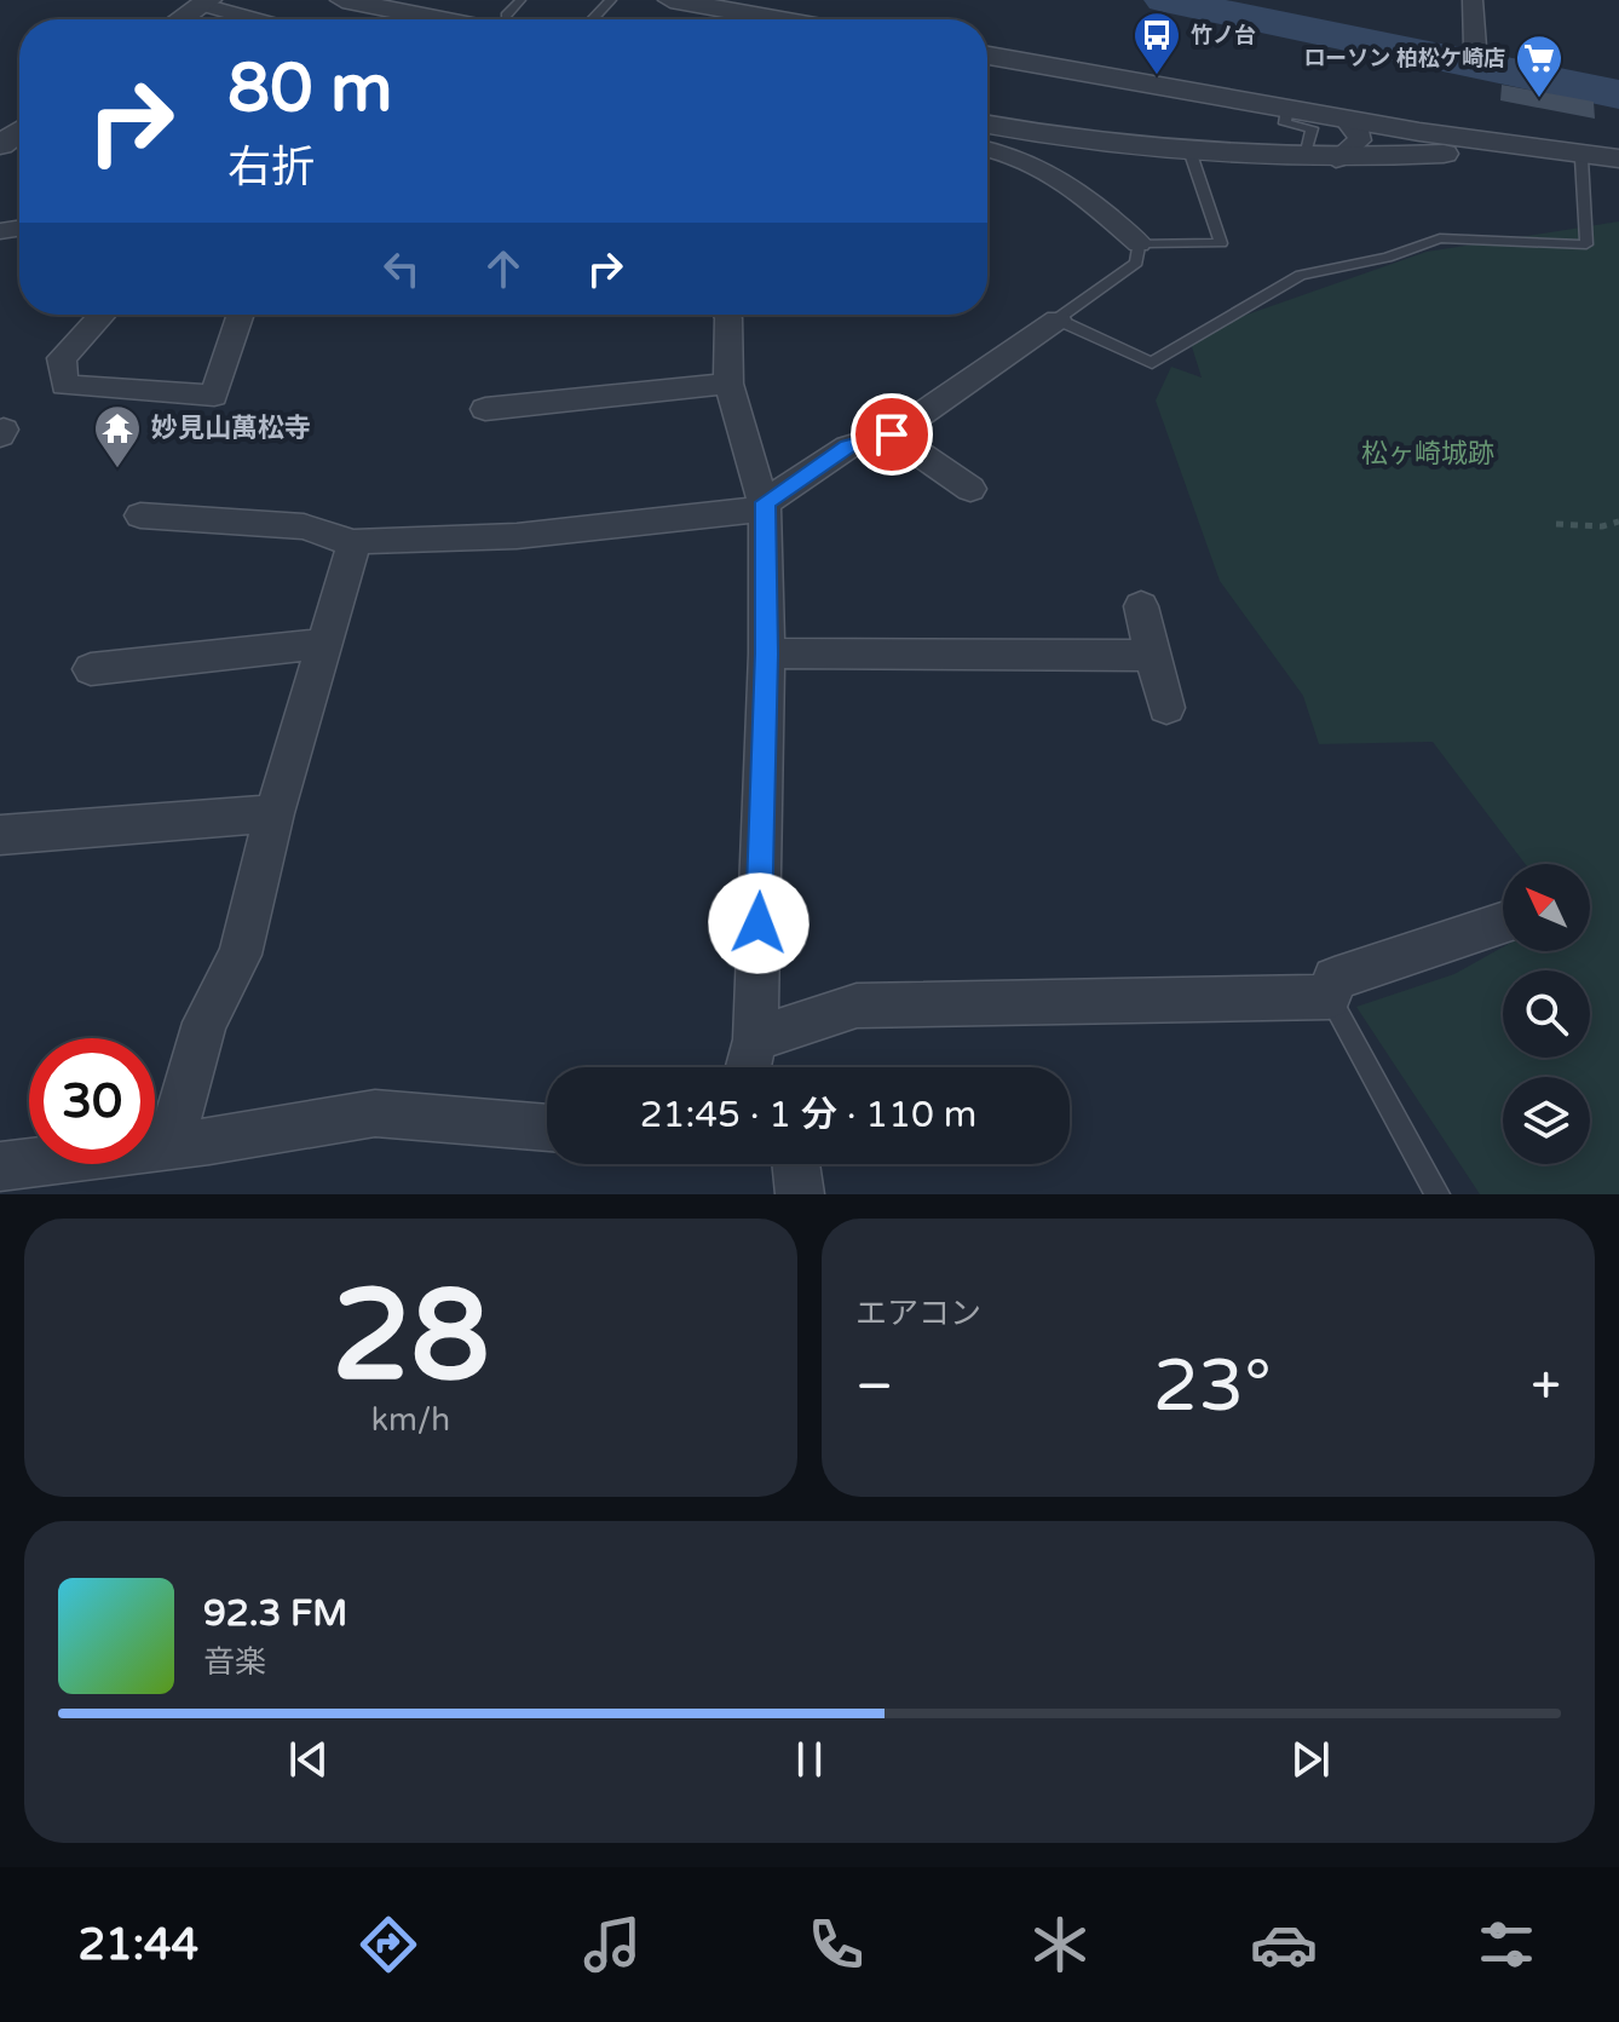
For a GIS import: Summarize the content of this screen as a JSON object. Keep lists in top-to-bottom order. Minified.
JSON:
{"parks":["松ヶ崎城跡"],"places":{"bus stop":["竹ノ台"],"supermarket":["ローソン 柏松ケ崎店"],"temple":["妙見山萬松寺"]},"north":"top left","page":{"turn":["80 m","右折"],"limit":"30","trip":"21:45 · 1 分 · 110 m","tile":[["28","km/h"],"エアコン"],"heat":["−","23°","+"],"song":["92.3 FM","音楽"],"tabs":"21:44"}}
